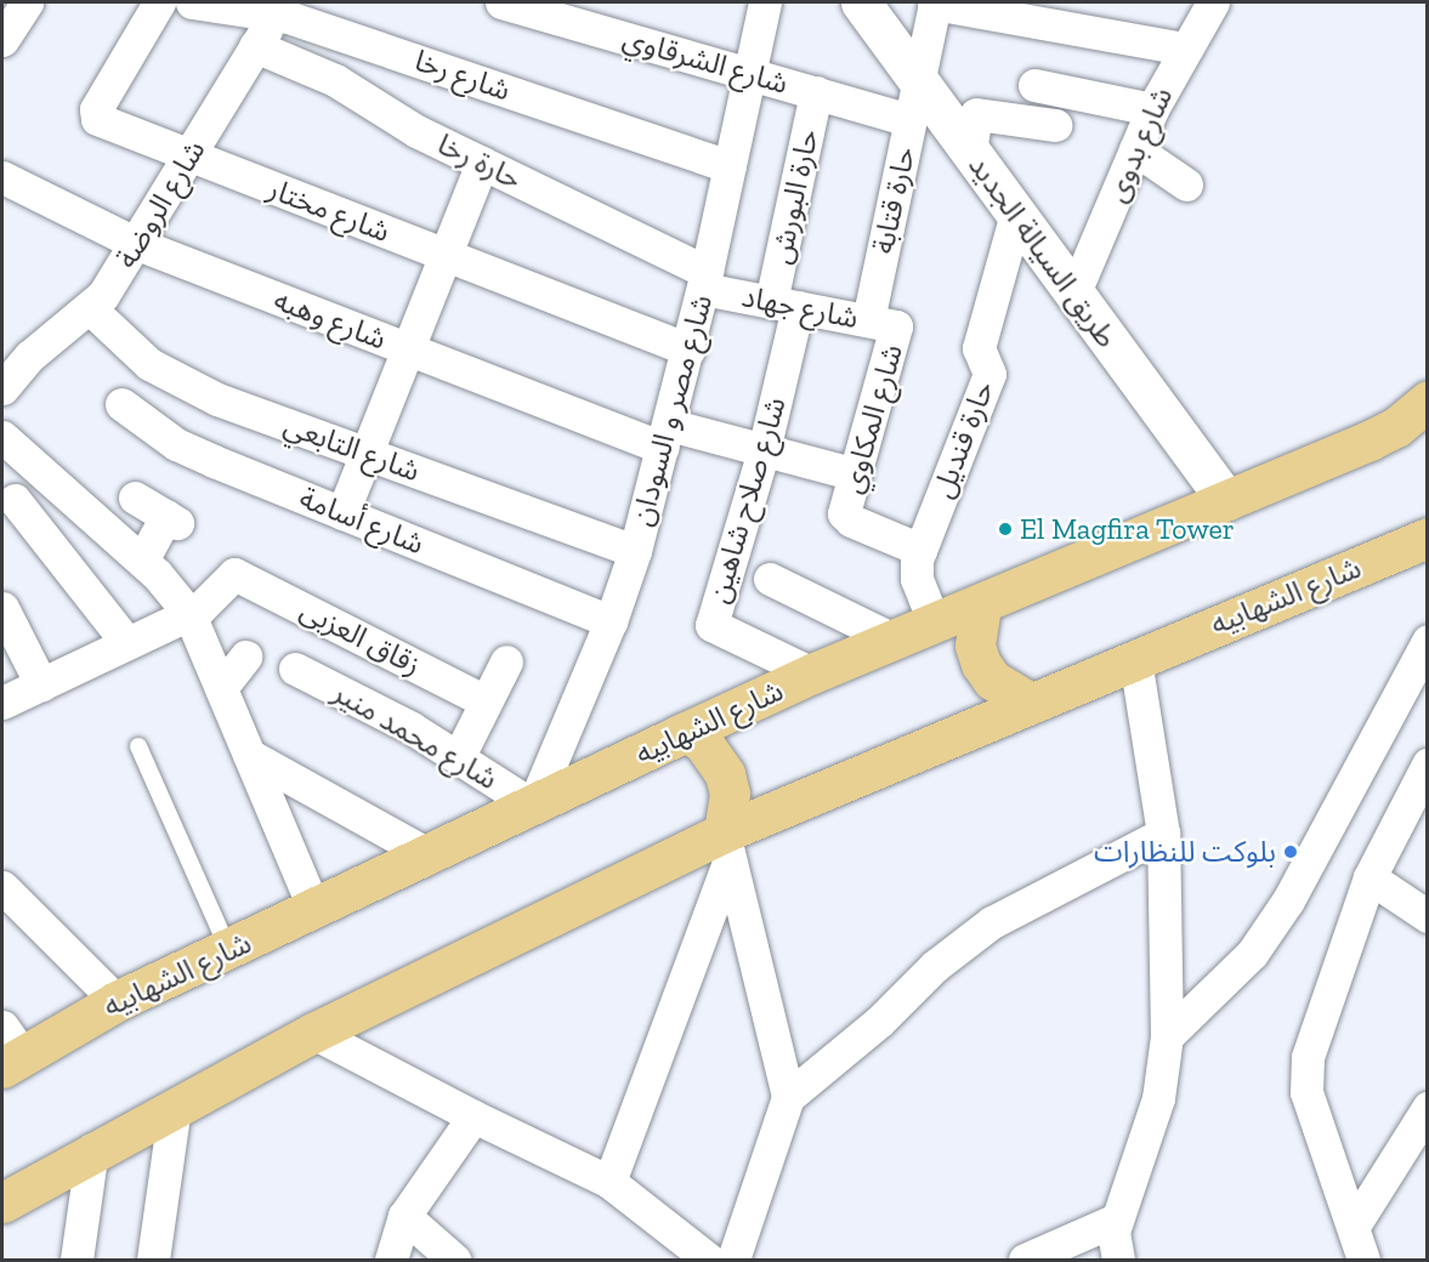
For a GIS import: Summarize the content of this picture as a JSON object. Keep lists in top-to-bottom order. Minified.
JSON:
{"streets":{"highway":["شارع الشهابيه"],"street":["شارع الشرقاوي","شارع رخا","شارع بدوى","حارة رخا","حارة البورش","حارة قتابة","شارع الروضة","شارع مختار","طريق السيالة الجديد","شارع جهاد","شارع وهبه","شارع مصر و السودان","شارع المكاوي","حارة قنديل","شارع التابعي","شارع صلاح شاهين","شارع أسامة","زقاق العزبى","شارع محمد منير"]},"crossings":[["شارع الشرقاوي","حارة البورش"],["شارع الشرقاوي","حارة قتابة"],["شارع الشرقاوي","شارع مصر و السودان"],["شارع رخا","شارع الروضة"],["شارع رخا","شارع مصر و السودان"],["شارع بدوى","طريق السيالة الجديد"],["حارة رخا","شارع الروضة"],["حارة رخا","شارع جهاد"],["حارة رخا","شارع مصر و السودان"],["حارة البورش","شارع جهاد"],["حارة البورش","شارع صلاح شاهين"],["حارة قتابة","طريق السيالة الجديد"],["حارة قتابة","شارع جهاد"],["حارة قتابة","شارع المكاوي"],["شارع الروضة","شارع مختار"],["شارع الروضة","شارع وهبه"],["شارع الروضة","شارع التابعي"],["شارع مختار","شارع مصر و السودان"],["طريق السيالة الجديد","حارة قنديل"],["طريق السيالة الجديد","شارع الشهابيه"],["شارع جهاد","شارع مصر و السودان"],["شارع جهاد","شارع المكاوي"],["شارع جهاد","شارع صلاح شاهين"],["شارع وهبه","شارع مصر و السودان"],["شارع وهبه","شارع المكاوي"],["شارع وهبه","شارع صلاح شاهين"],["شارع مصر و السودان","شارع التابعي"],["شارع مصر و السودان","شارع أسامة"],["شارع مصر و السودان","شارع الشهابيه"],["شارع مصر و السودان","شارع محمد منير"],["شارع المكاوي","حارة قنديل"],["حارة قنديل","شارع الشهابيه"],["شارع صلاح شاهين","شارع الشهابيه"],["شارع الشهابيه","شارع محمد منير"]],"places":["El Magfira Tower","بلوكت للنظارات"]}
